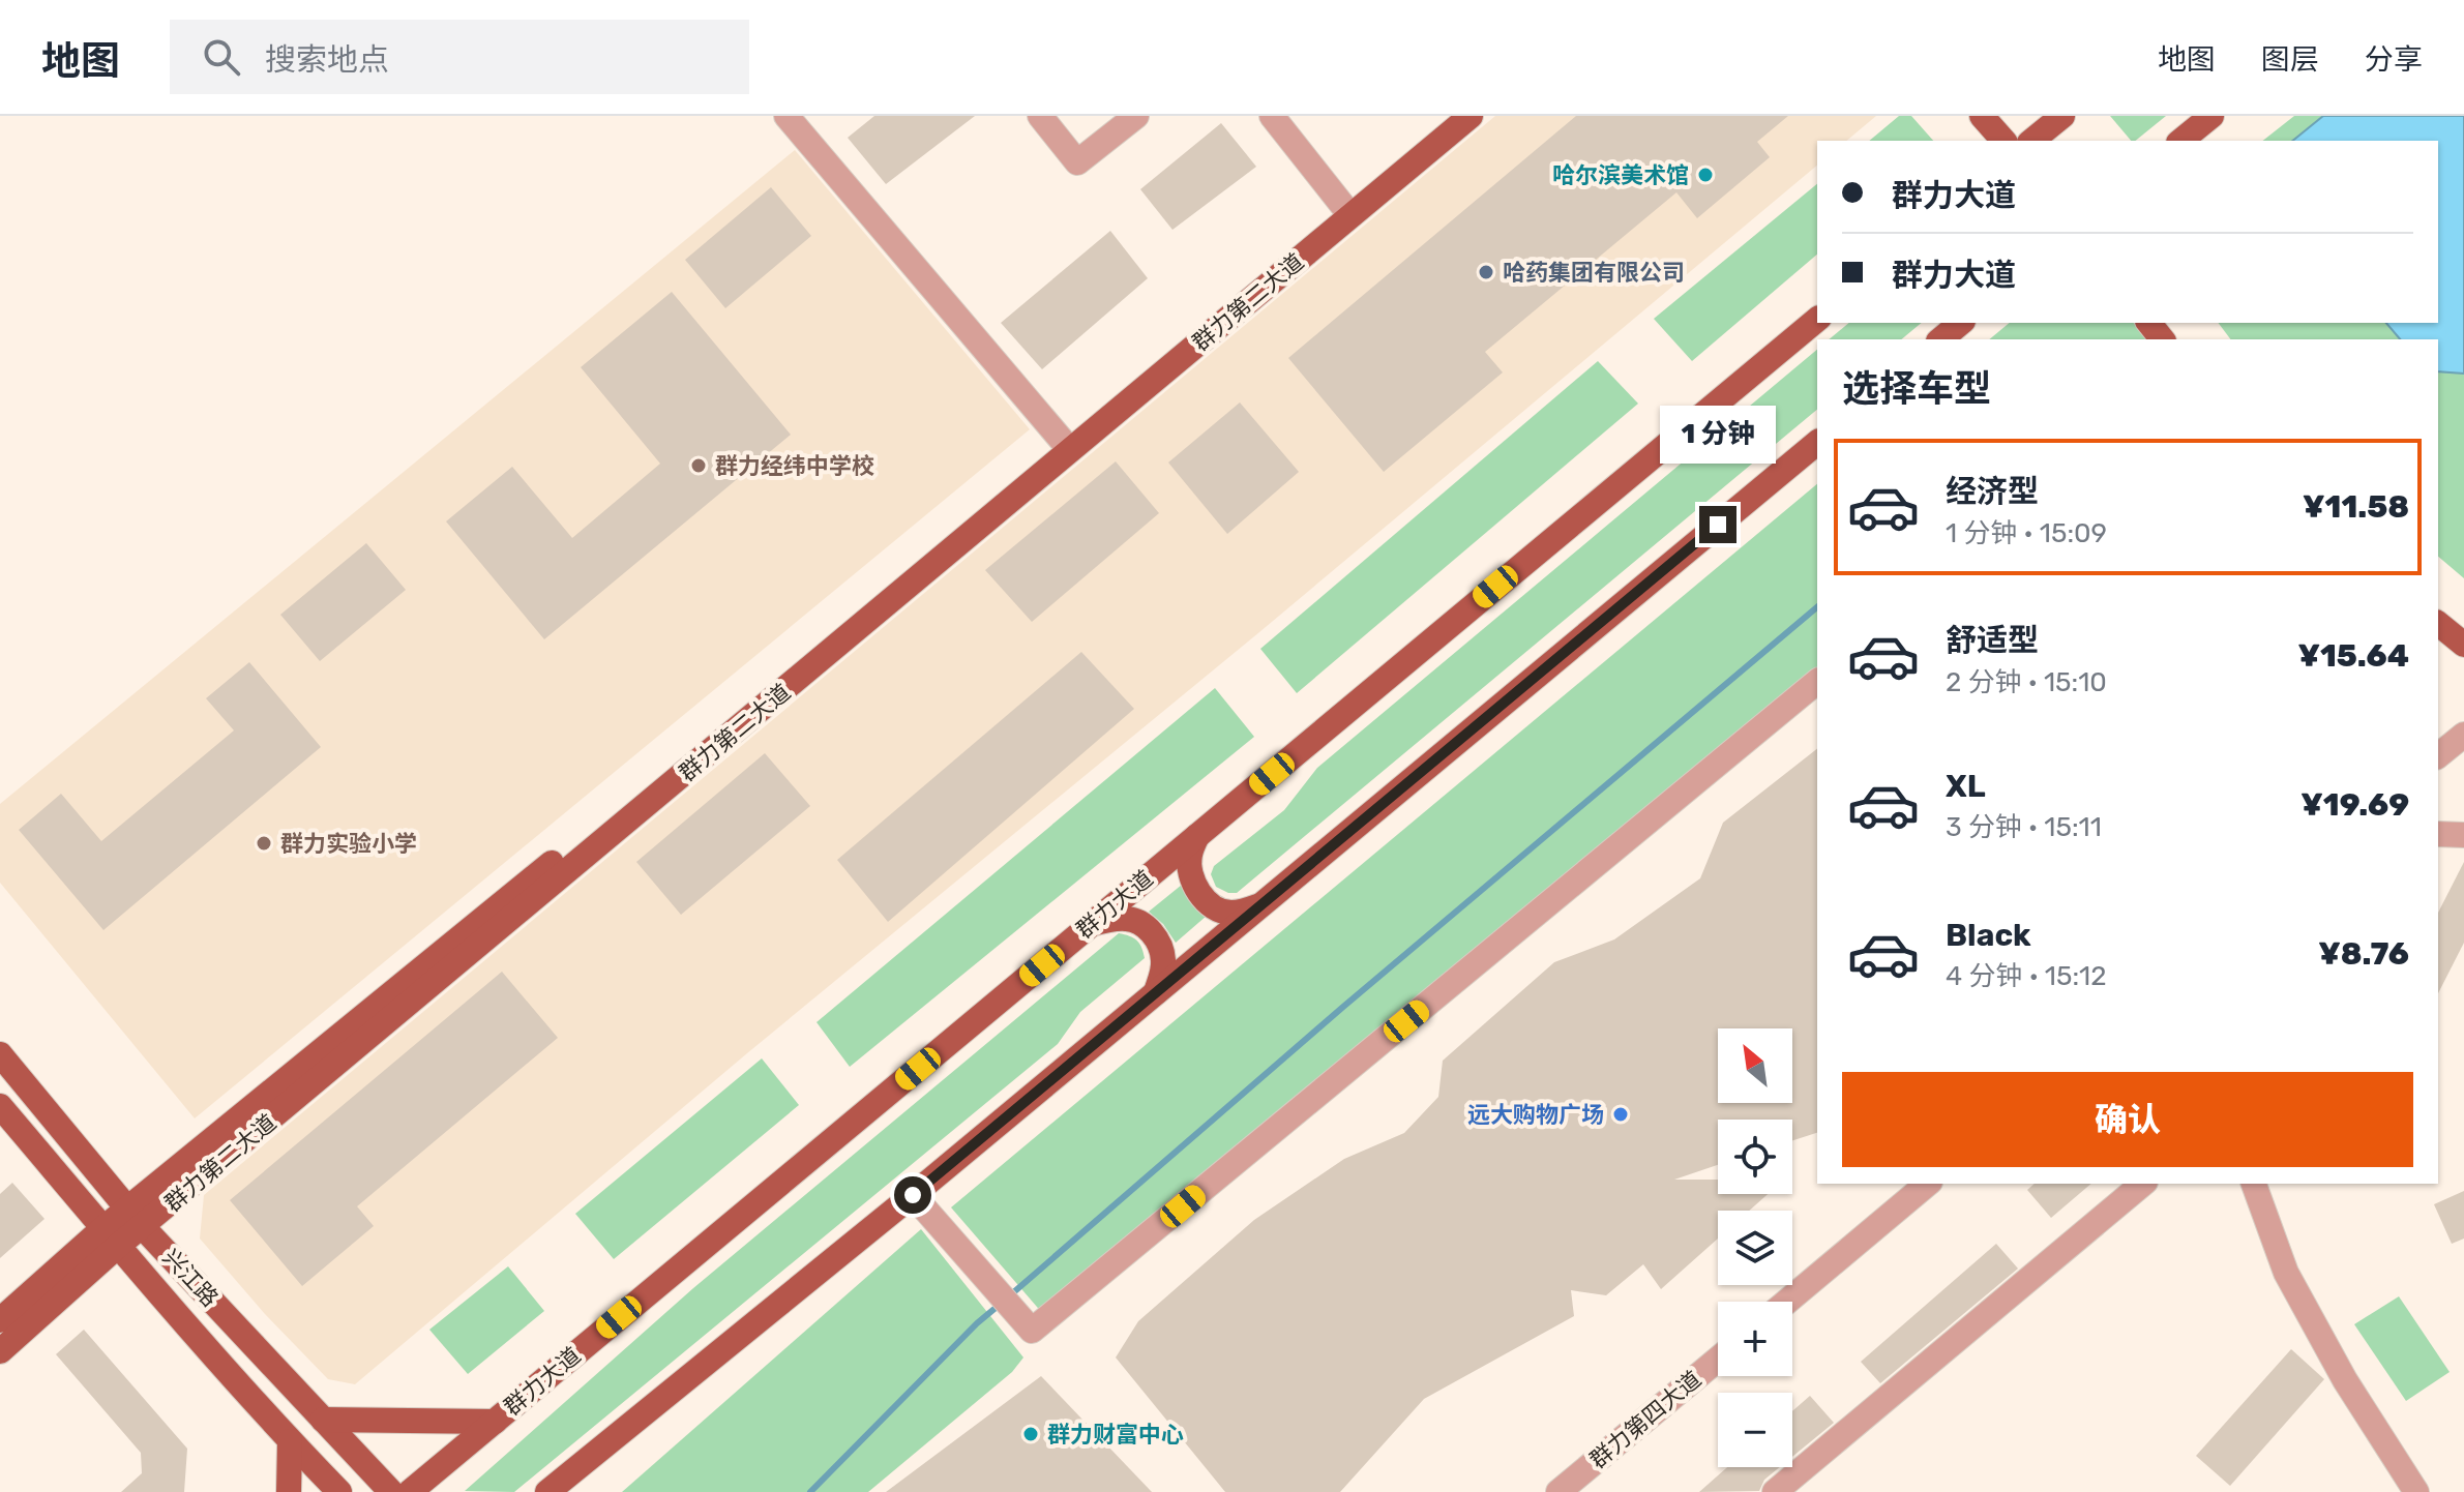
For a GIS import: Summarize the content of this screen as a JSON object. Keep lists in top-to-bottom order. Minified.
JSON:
{"streets":{"main road":["群力第二大道","群力大道","兴江路"],"street":["群力第四大道"]},"crossings":[["群力第二大道","兴江路"]],"places":["哈尔滨美术馆","哈药集团有限公司","群力经纬中学校","群力实验小学","远大购物广场","群力财富中心"],"north":"top left","page":{"header":"地图","search":"搜索地点","nav":["地图","图层","分享"],"banner":["群力大道","群力大道"],"heading":"选择车型","bubble":"1 分钟","list":[{"name":"经济型","note":"1 分钟 · 15:09","value":"¥11.58"},{"name":"舒适型","note":"2 分钟 · 15:10","value":"¥15.64"},{"name":"XL","note":"3 分钟 · 15:11","value":"¥19.69"},{"name":"Black","note":"4 分钟 · 15:12","value":"¥8.76"}],"map_buttons":["+","−"],"buttons":"确认"}}
